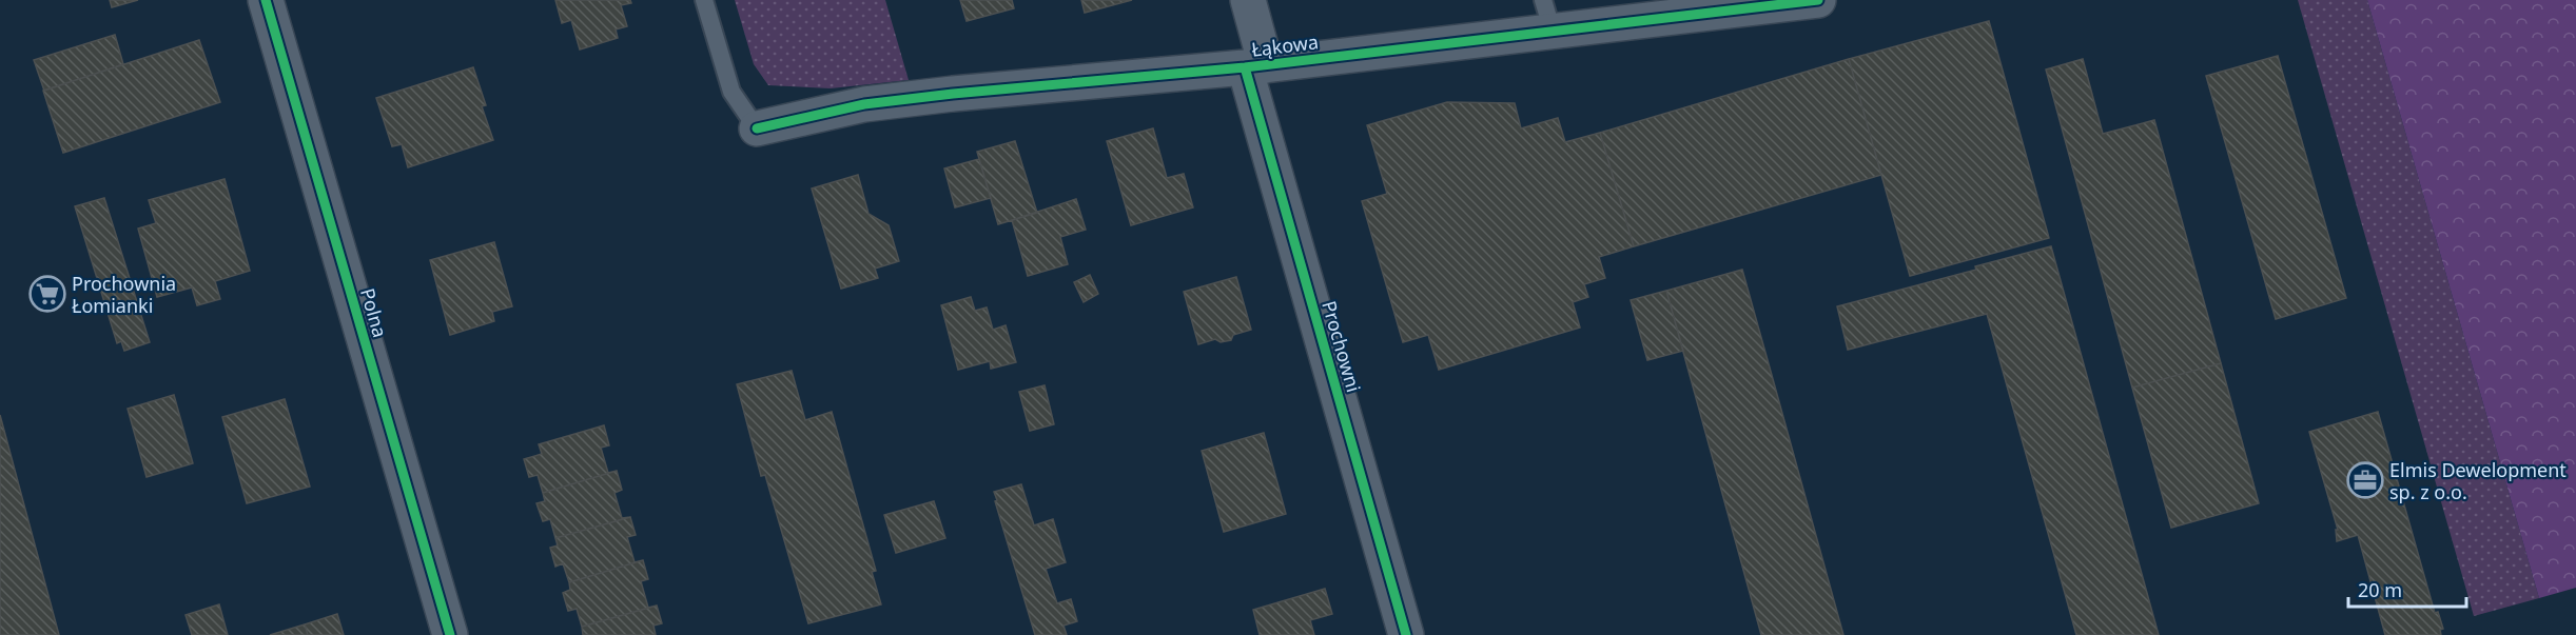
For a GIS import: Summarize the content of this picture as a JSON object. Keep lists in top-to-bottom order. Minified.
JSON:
{"streets":{"street":["Łąkowa","Polna","Prochowni"]},"crossings":[["Łąkowa","Prochowni"]],"places":{"supermarket":["Prochownia Łomianki"],"office":["Elmis Dewelopment sp. z o.o."]},"scale_bar":"20 m"}
